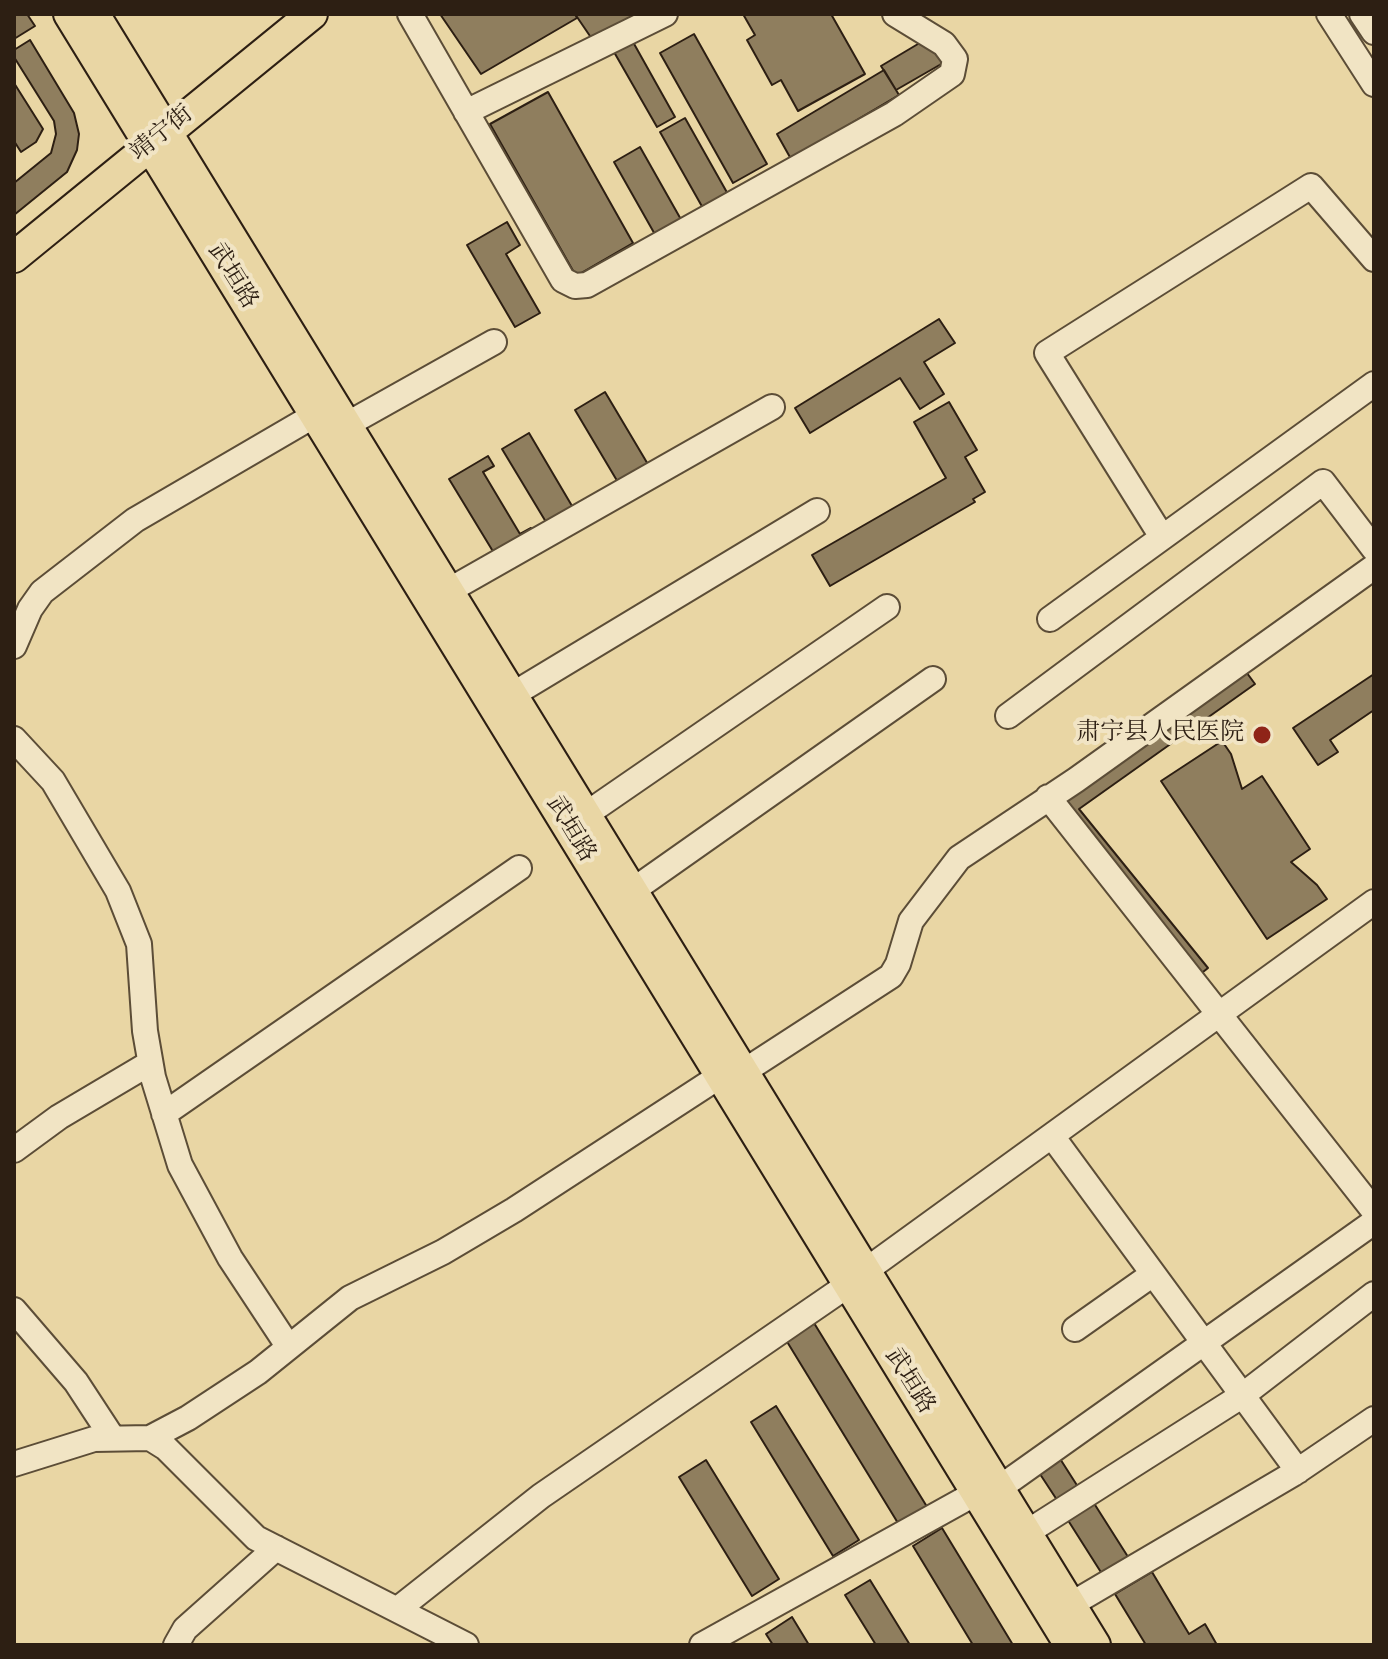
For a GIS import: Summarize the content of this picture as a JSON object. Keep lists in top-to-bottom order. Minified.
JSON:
{"streets":{"main road":["靖宁街","武垣路"]},"crossings":[["靖宁街","武垣路"]],"places":["肃宁县人民医院"]}
